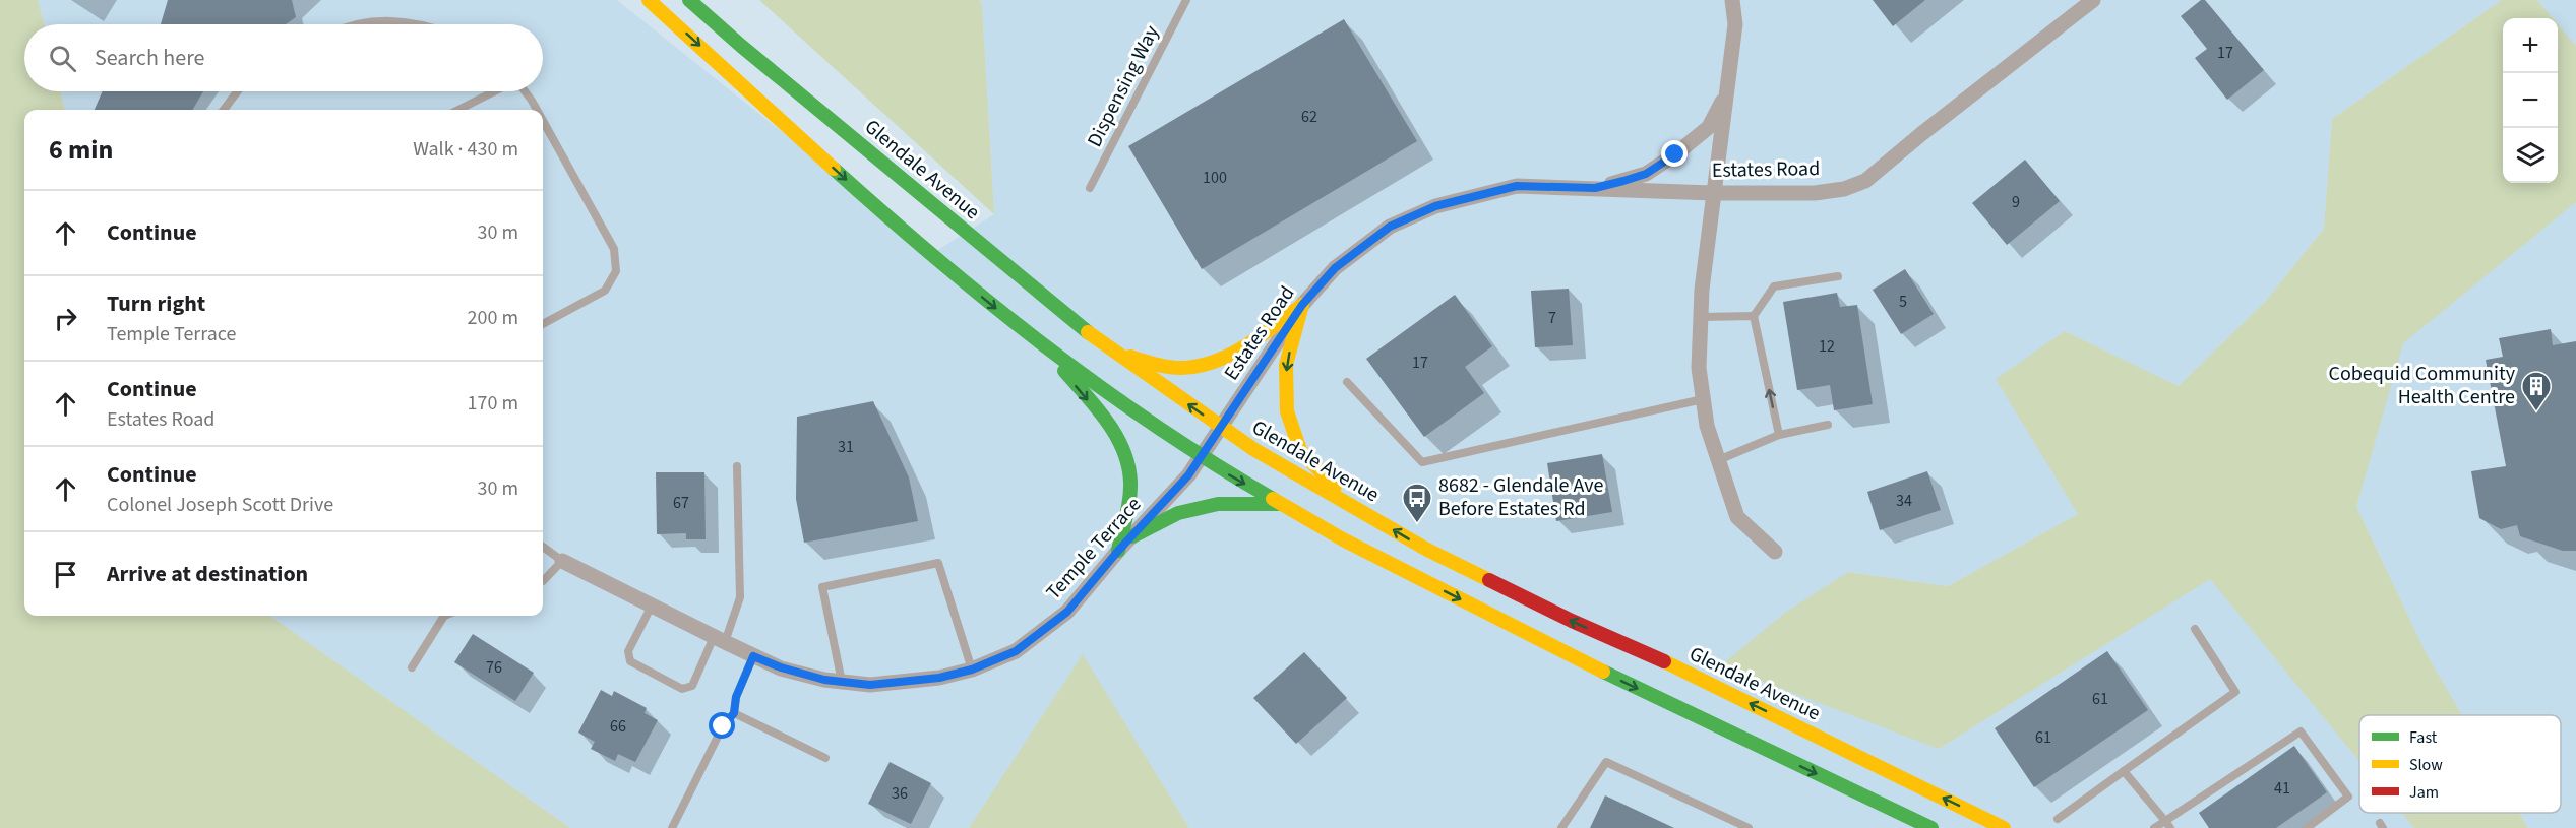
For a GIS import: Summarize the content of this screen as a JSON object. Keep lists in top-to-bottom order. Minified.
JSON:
{"streets":{"main road":["Glendale Avenue"],"street":["Estates Road","Temple Terrace"],"lane":["Dispensing Way"]},"crossings":[["Glendale Avenue","Estates Road"],["Glendale Avenue","Temple Terrace"],["Estates Road","Temple Terrace"]],"places":{"building":["Cobequid Community Health Centre"],"bus stop":["8682 - Glendale Ave Before Estates Rd"]},"house_numbers":["17","62","100","9","5","7","12","17","31","34","67","76","61","66","61","41","36"],"legend":["Fast","Slow","Jam"],"page":{"map_buttons":["+","−"],"search":"Search here","heading":["6 min","Walk · 430 m"],"list":[["Continue","30 m"],["Turn right","Temple Terrace","200 m"],["Continue","Estates Road","170 m"],["Continue","Colonel Joseph Scott Drive","30 m"],"Arrive at destination"]}}
